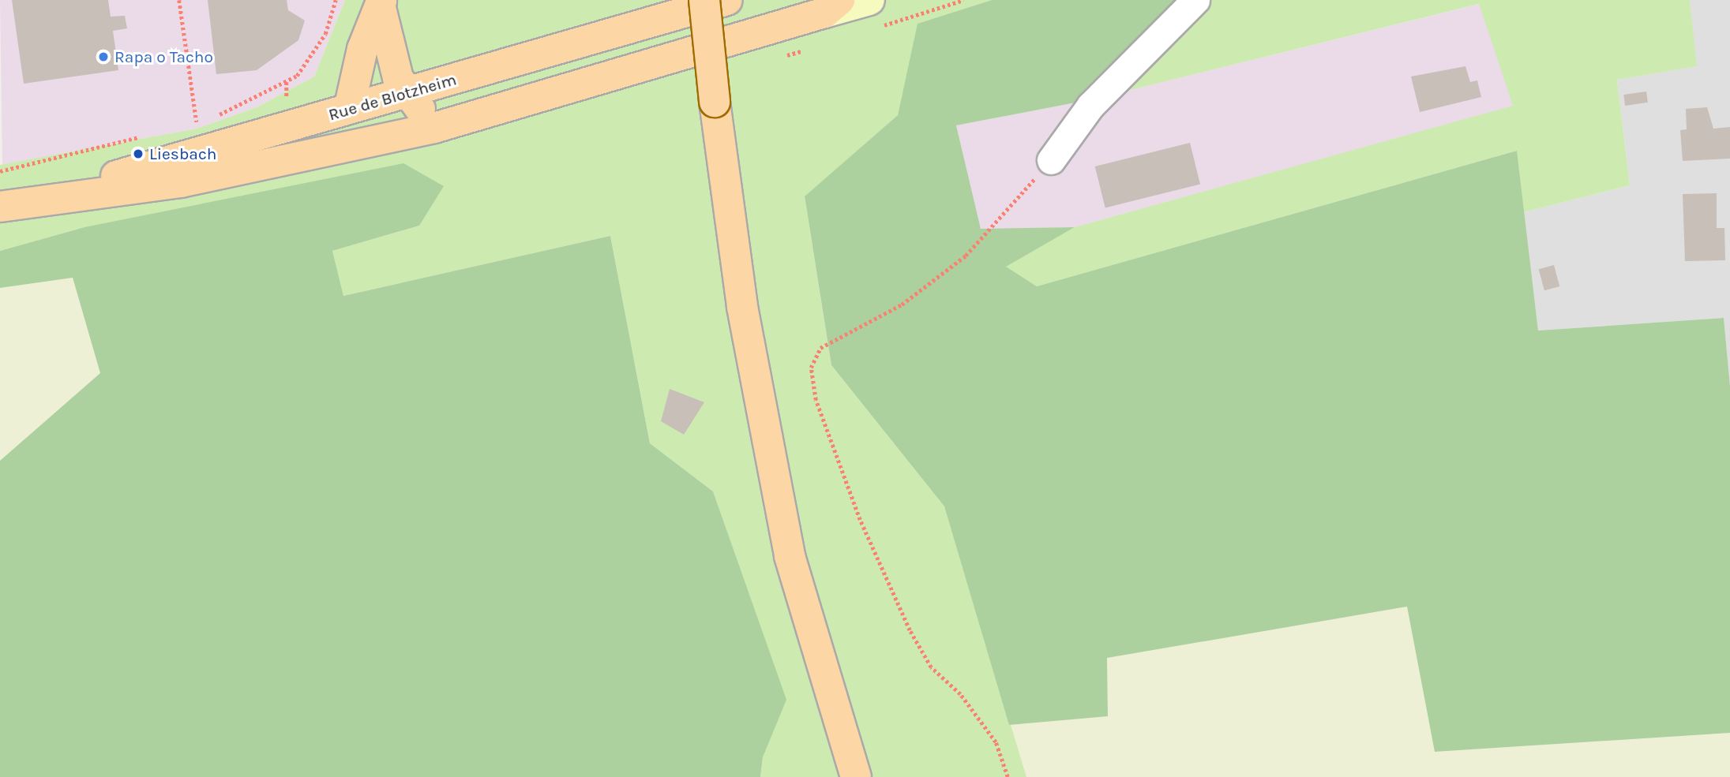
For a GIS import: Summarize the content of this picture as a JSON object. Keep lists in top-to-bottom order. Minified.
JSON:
{"streets":{"main road":["Rue de Blotzheim"]},"places":["Rapa o Tacho","Liesbach"]}
